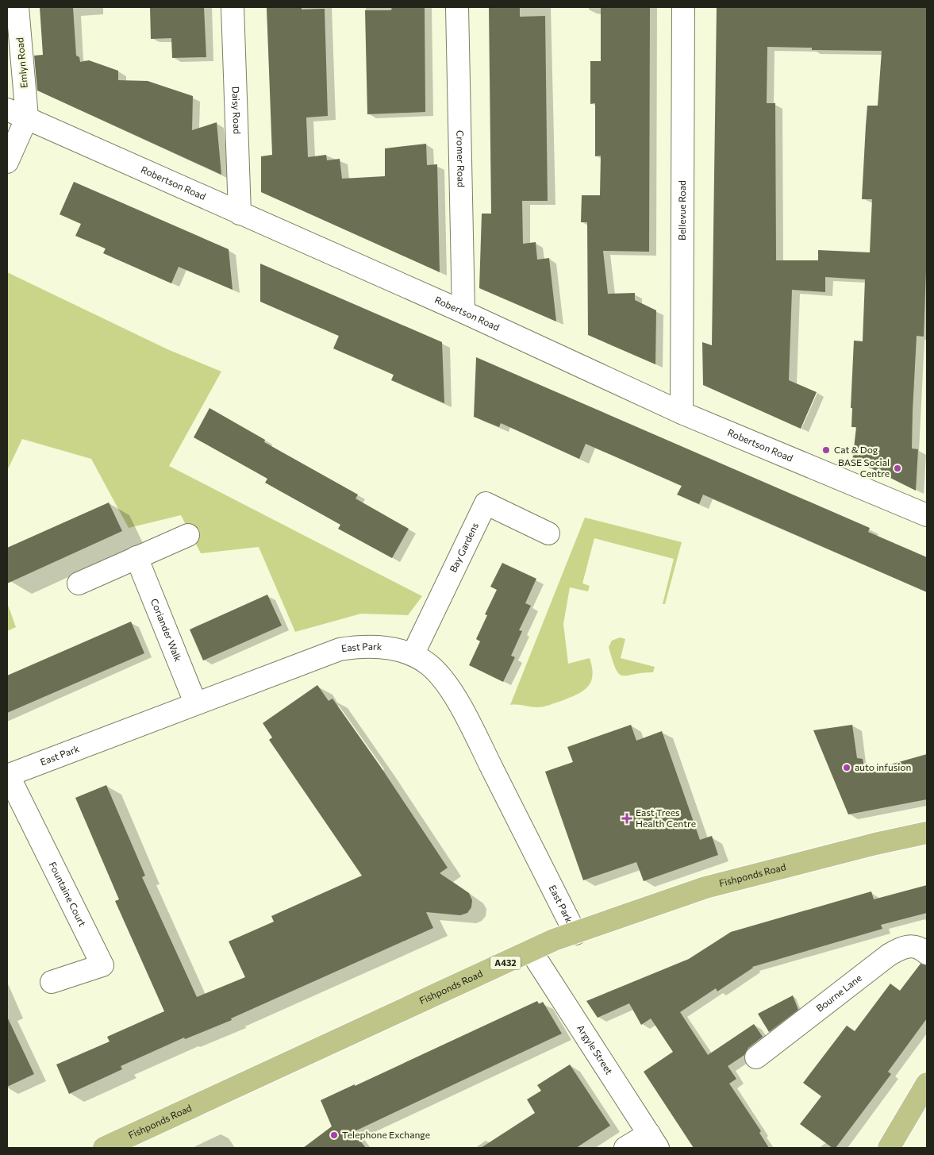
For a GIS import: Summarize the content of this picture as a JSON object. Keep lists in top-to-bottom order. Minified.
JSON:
{"streets":{"main road":["Fishponds Road","A432"],"street":["Emlyn Road","Daisy Road","Cromer Road","Robertson Road","Bellevue Road","Bay Gardens","Coriander Walk","East Park","Fountaine Court","Bourne Lane","Argyle Street"]},"crossings":[["Emlyn Road","Robertson Road"],["Daisy Road","Robertson Road"],["Cromer Road","Robertson Road"],["Robertson Road","Bellevue Road"],["Bay Gardens","East Park"],["Coriander Walk","East Park"],["East Park","Fishponds Road"],["East Park","Fountaine Court"],["Fishponds Road","Argyle Street"]],"places":{"other":["Cat & Dog","BASE Social Centre","auto infusion","Telephone Exchange"],"health":["East Trees Health Centre"]}}
